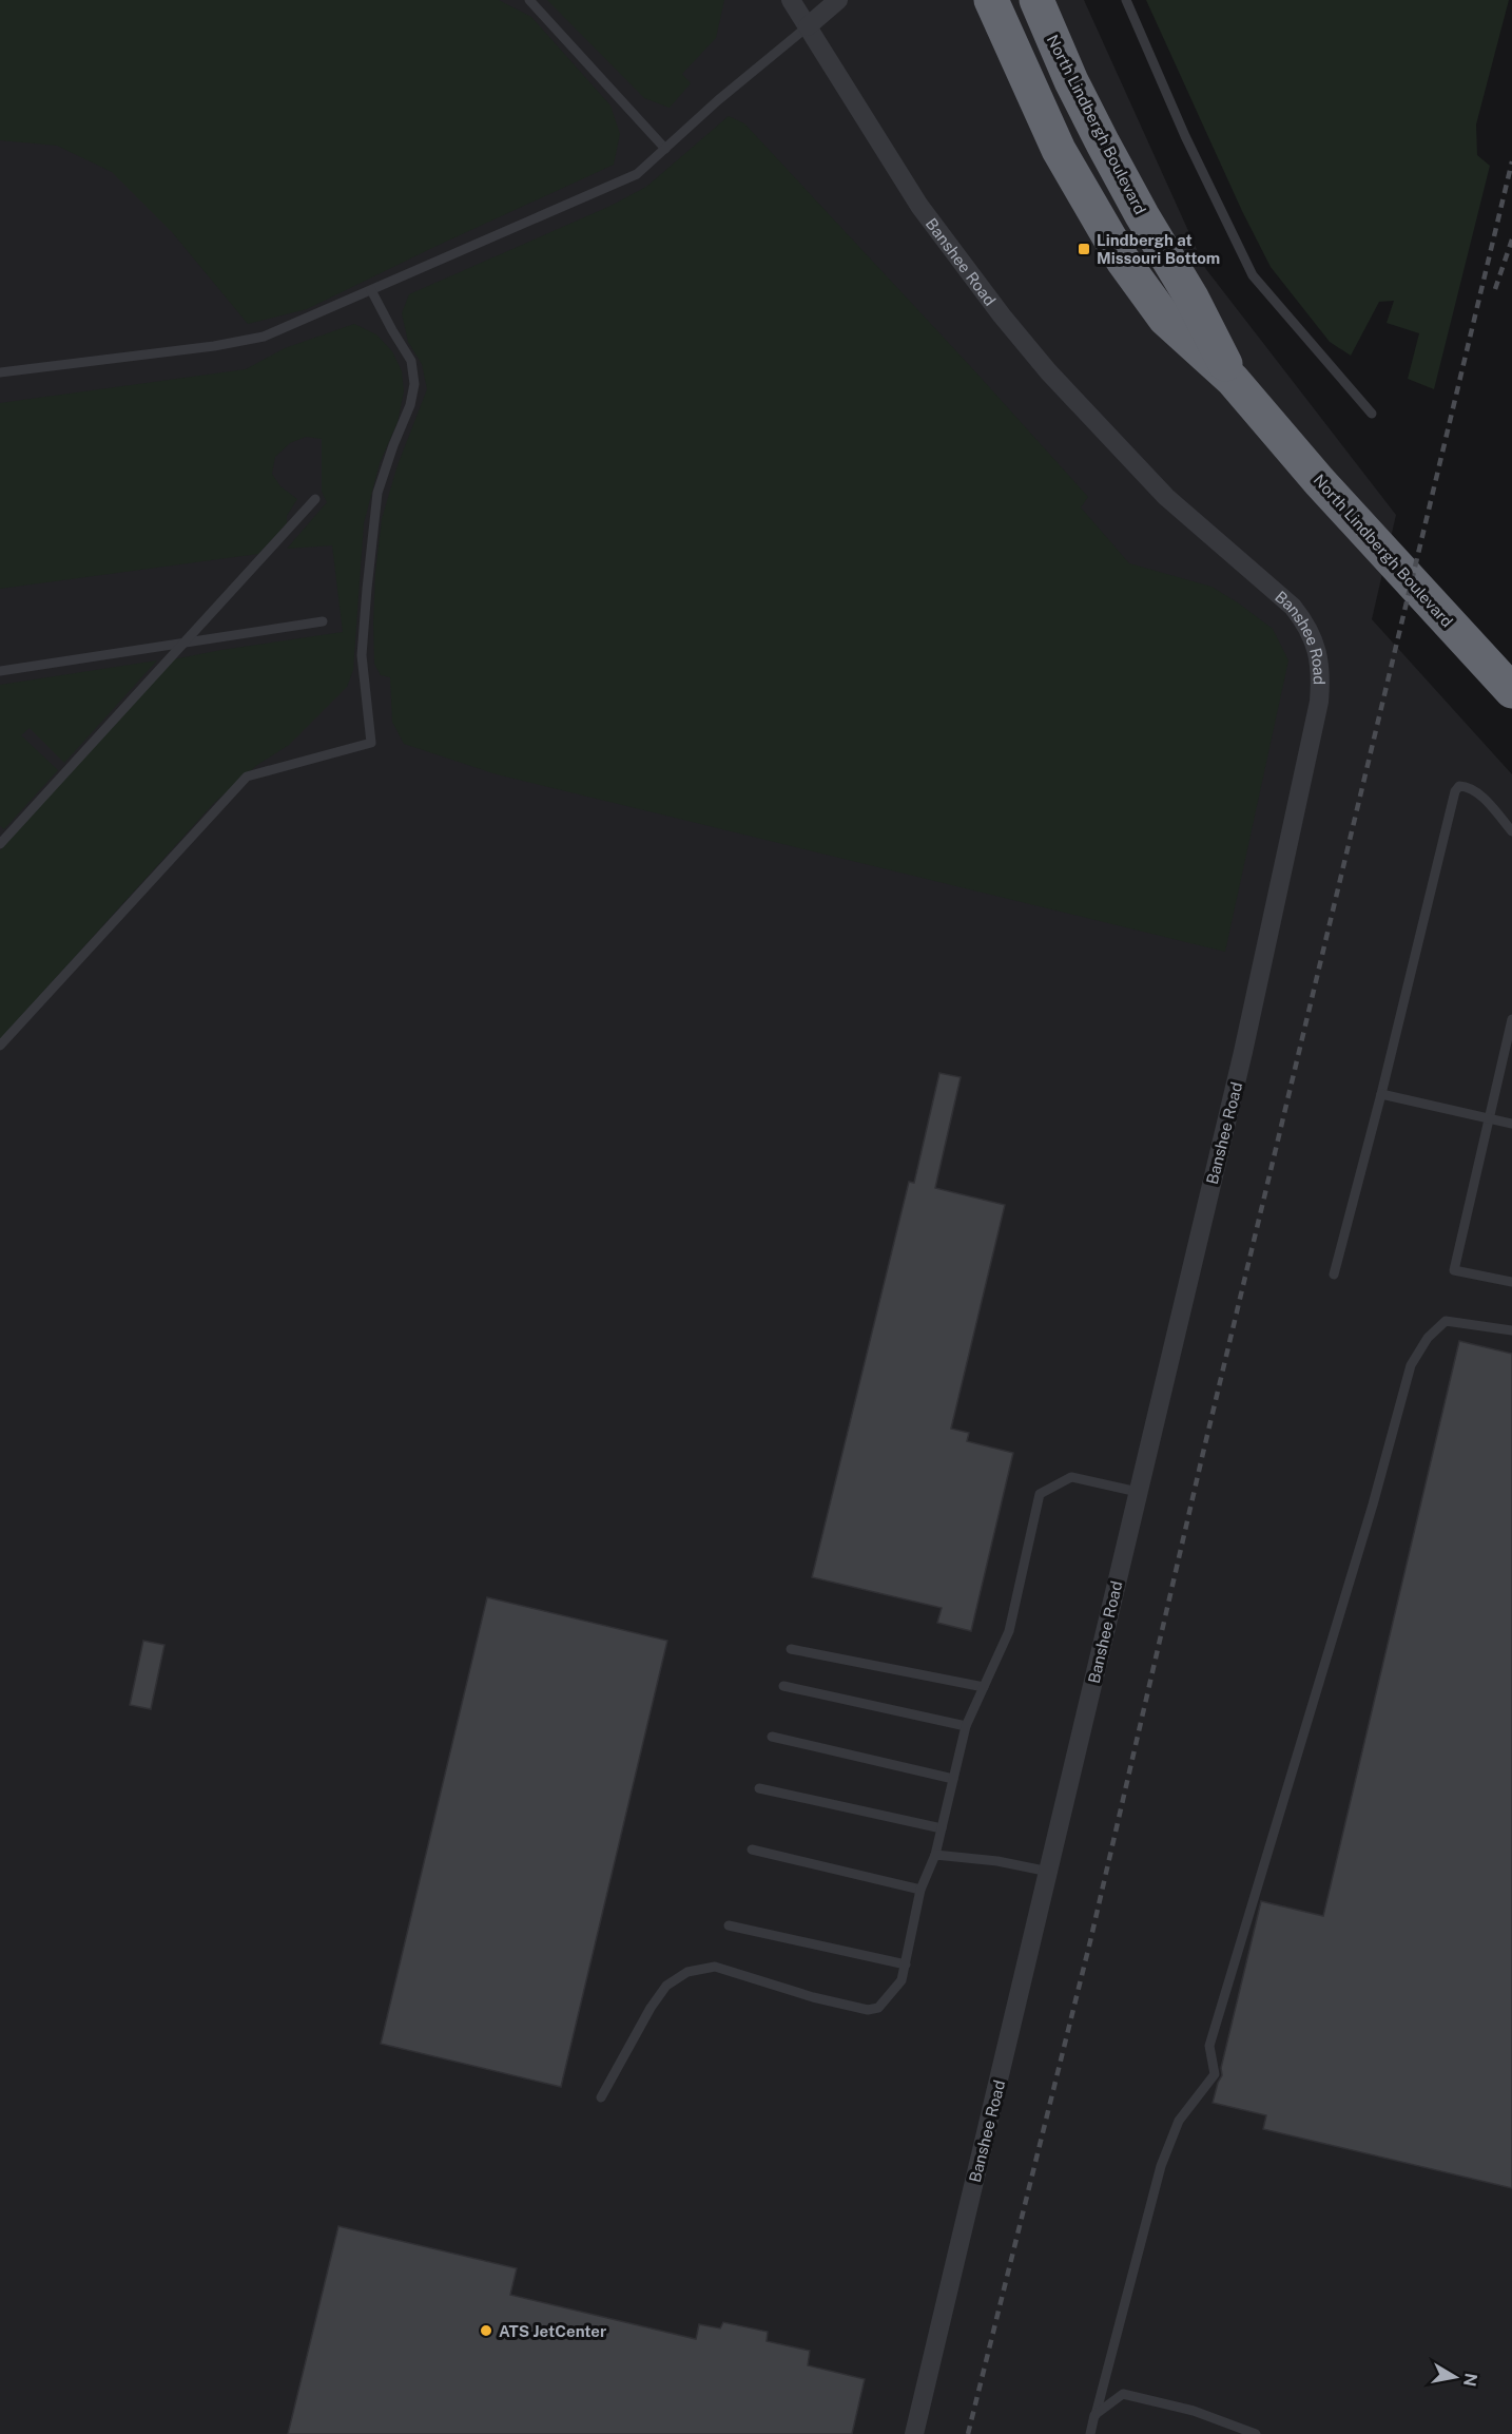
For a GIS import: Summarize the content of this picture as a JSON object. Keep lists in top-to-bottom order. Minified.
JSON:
{"streets":{"highway":["North Lindbergh Boulevard"],"street":["Banshee Road"]},"places":{"transit":["Lindbergh at Missouri Bottom"],"other":["ATS JetCenter"]},"north":"right"}
